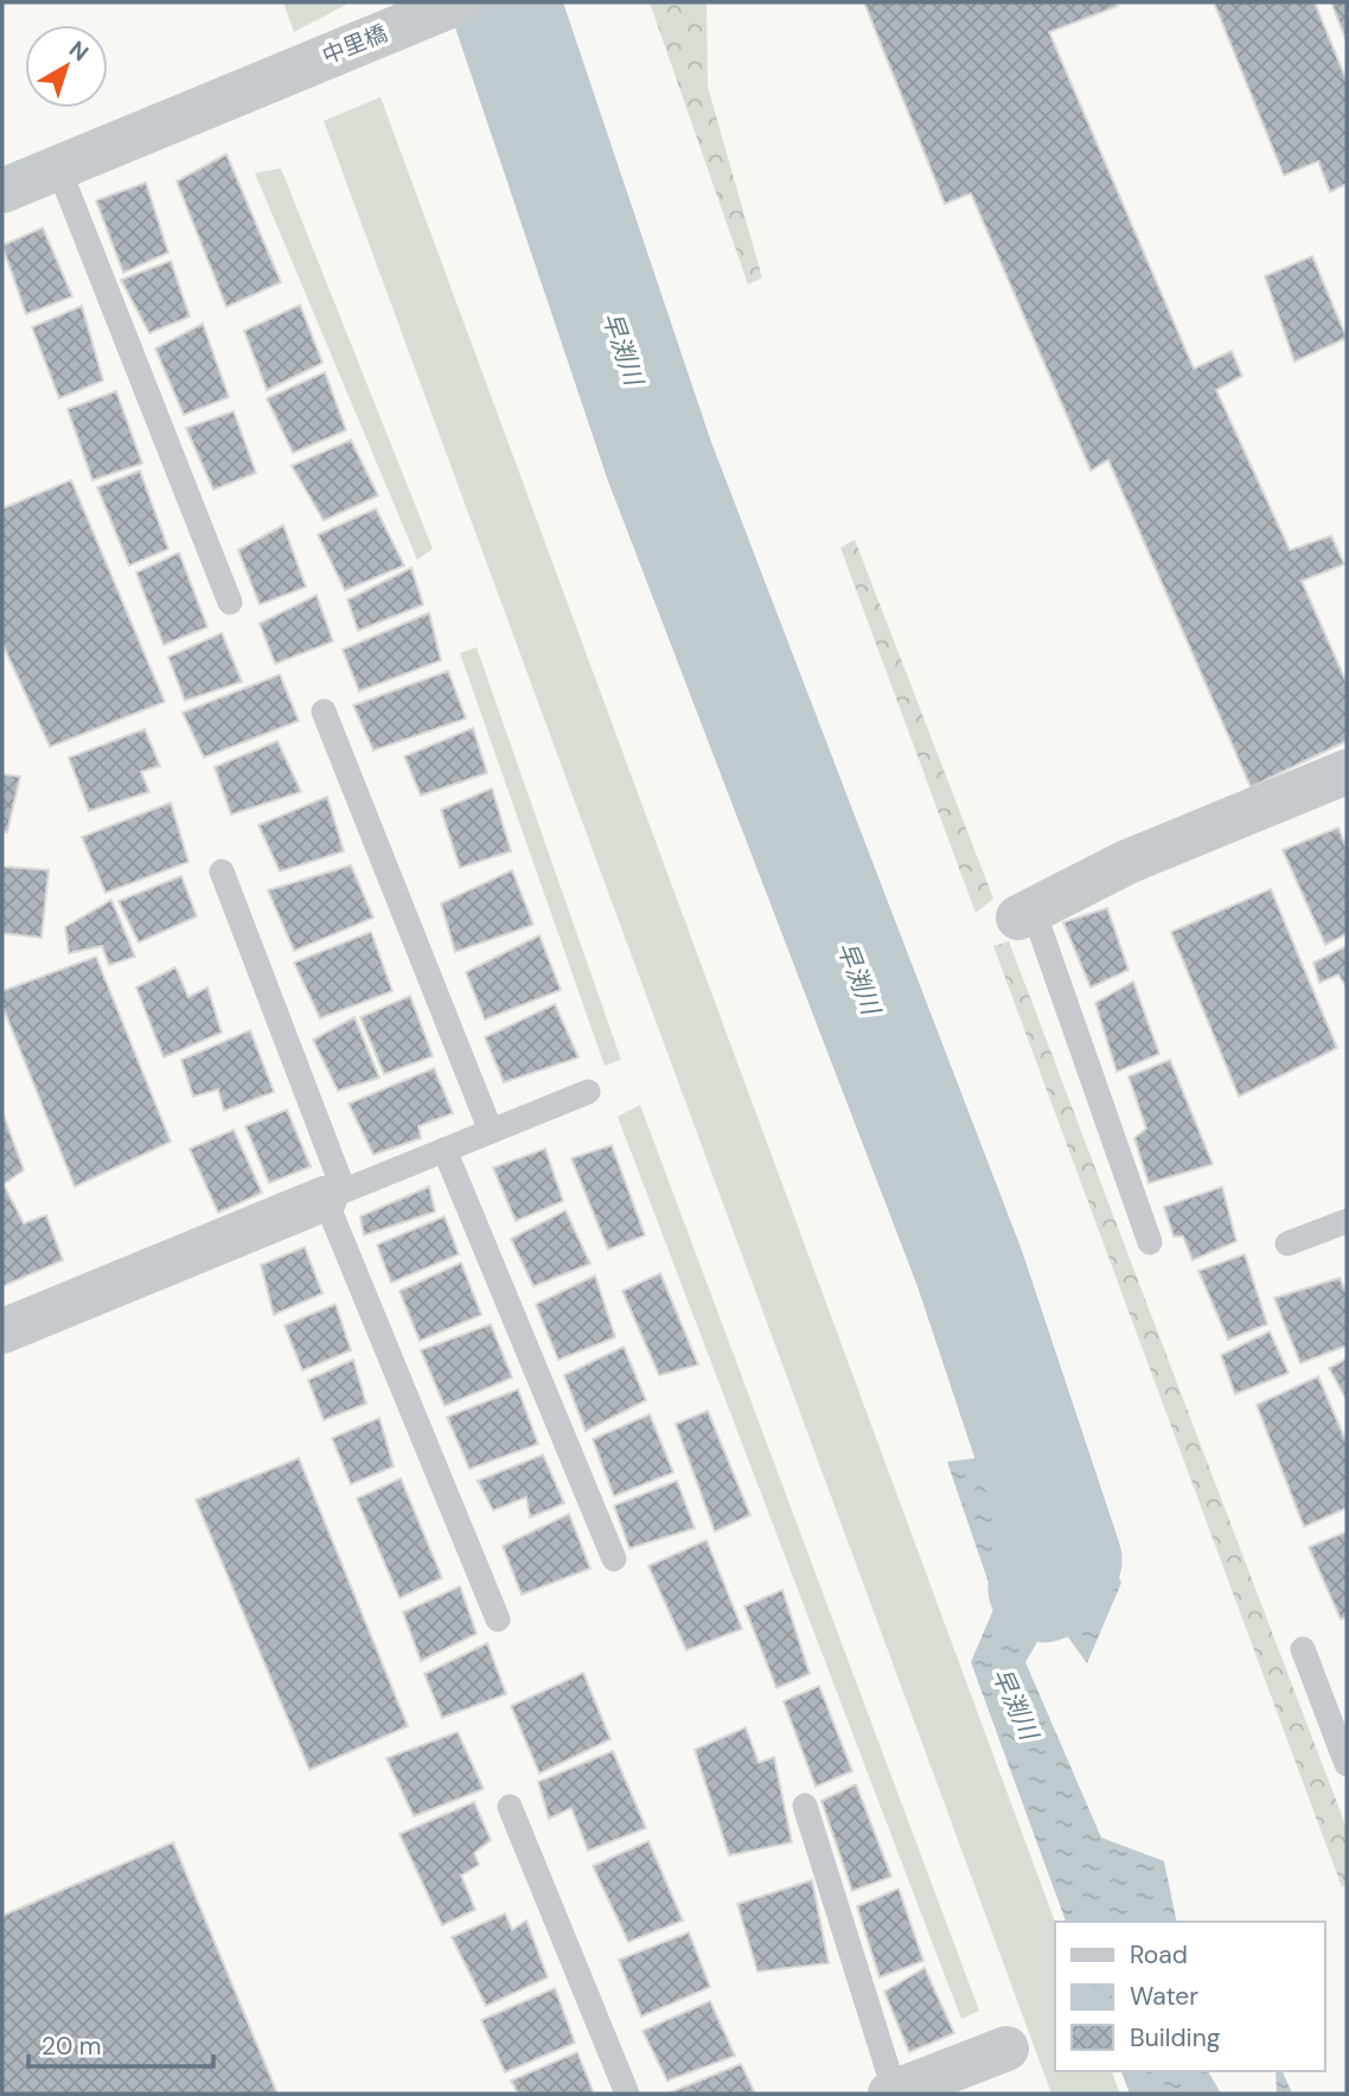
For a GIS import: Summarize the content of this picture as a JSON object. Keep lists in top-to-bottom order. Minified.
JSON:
{"streets":{"street":["中里橋"]},"water":["早渕川"],"legend":["Road","Water","Building"],"scale_bar":"20 m","north":"top right"}
